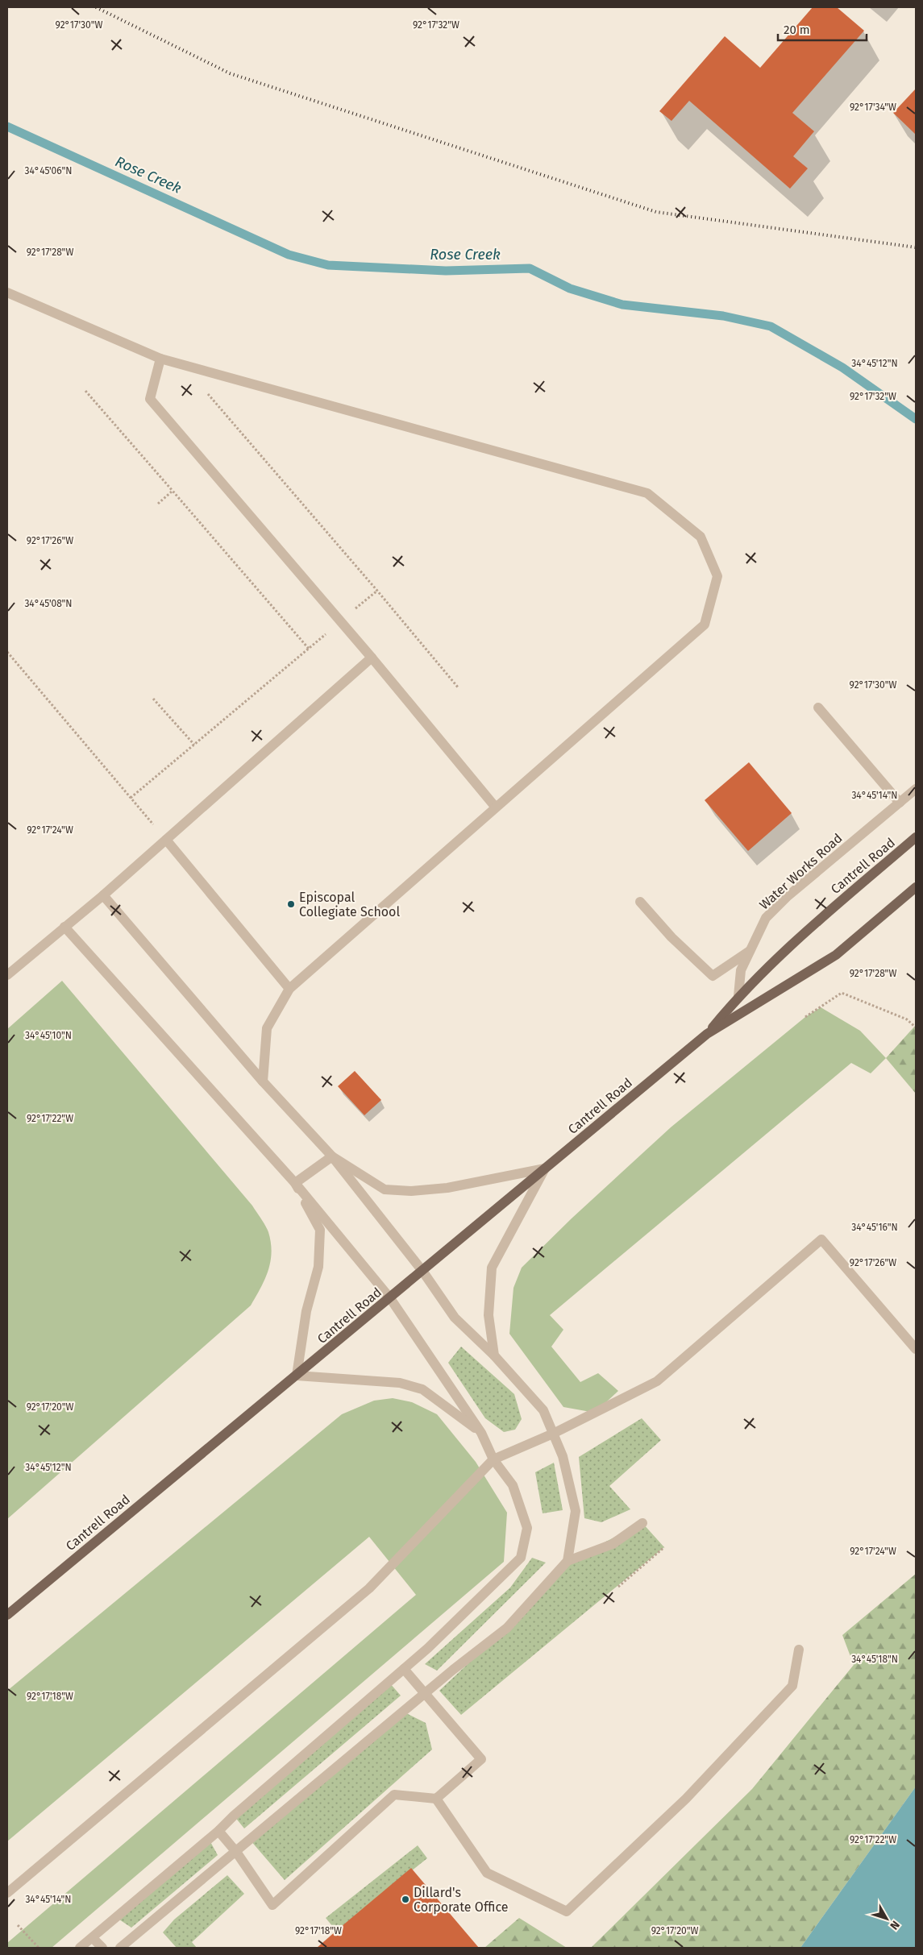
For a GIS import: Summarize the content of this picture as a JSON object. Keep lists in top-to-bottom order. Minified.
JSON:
{"streets":{"main road":["Cantrell Road"],"lane":["Water Works Road"]},"crossings":[["Cantrell Road","Water Works Road"]],"water":["Rose Creek"],"places":["Episcopal Collegiate School","Dillard's Corporate Office"],"scale_bar":"20 m","north":"bottom right","coordinates":["92°17'30\"W","92°17'32\"W","92°17'34\"W","34°45'06\"N","92°17'28\"W","34°45'12\"N","92°17'26\"W","34°45'08\"N","34°45'14\"N","92°17'24\"W","34°45'10\"N","92°17'22\"W","34°45'16\"N","92°17'20\"W","34°45'18\"N","92°17'18\"W"]}
